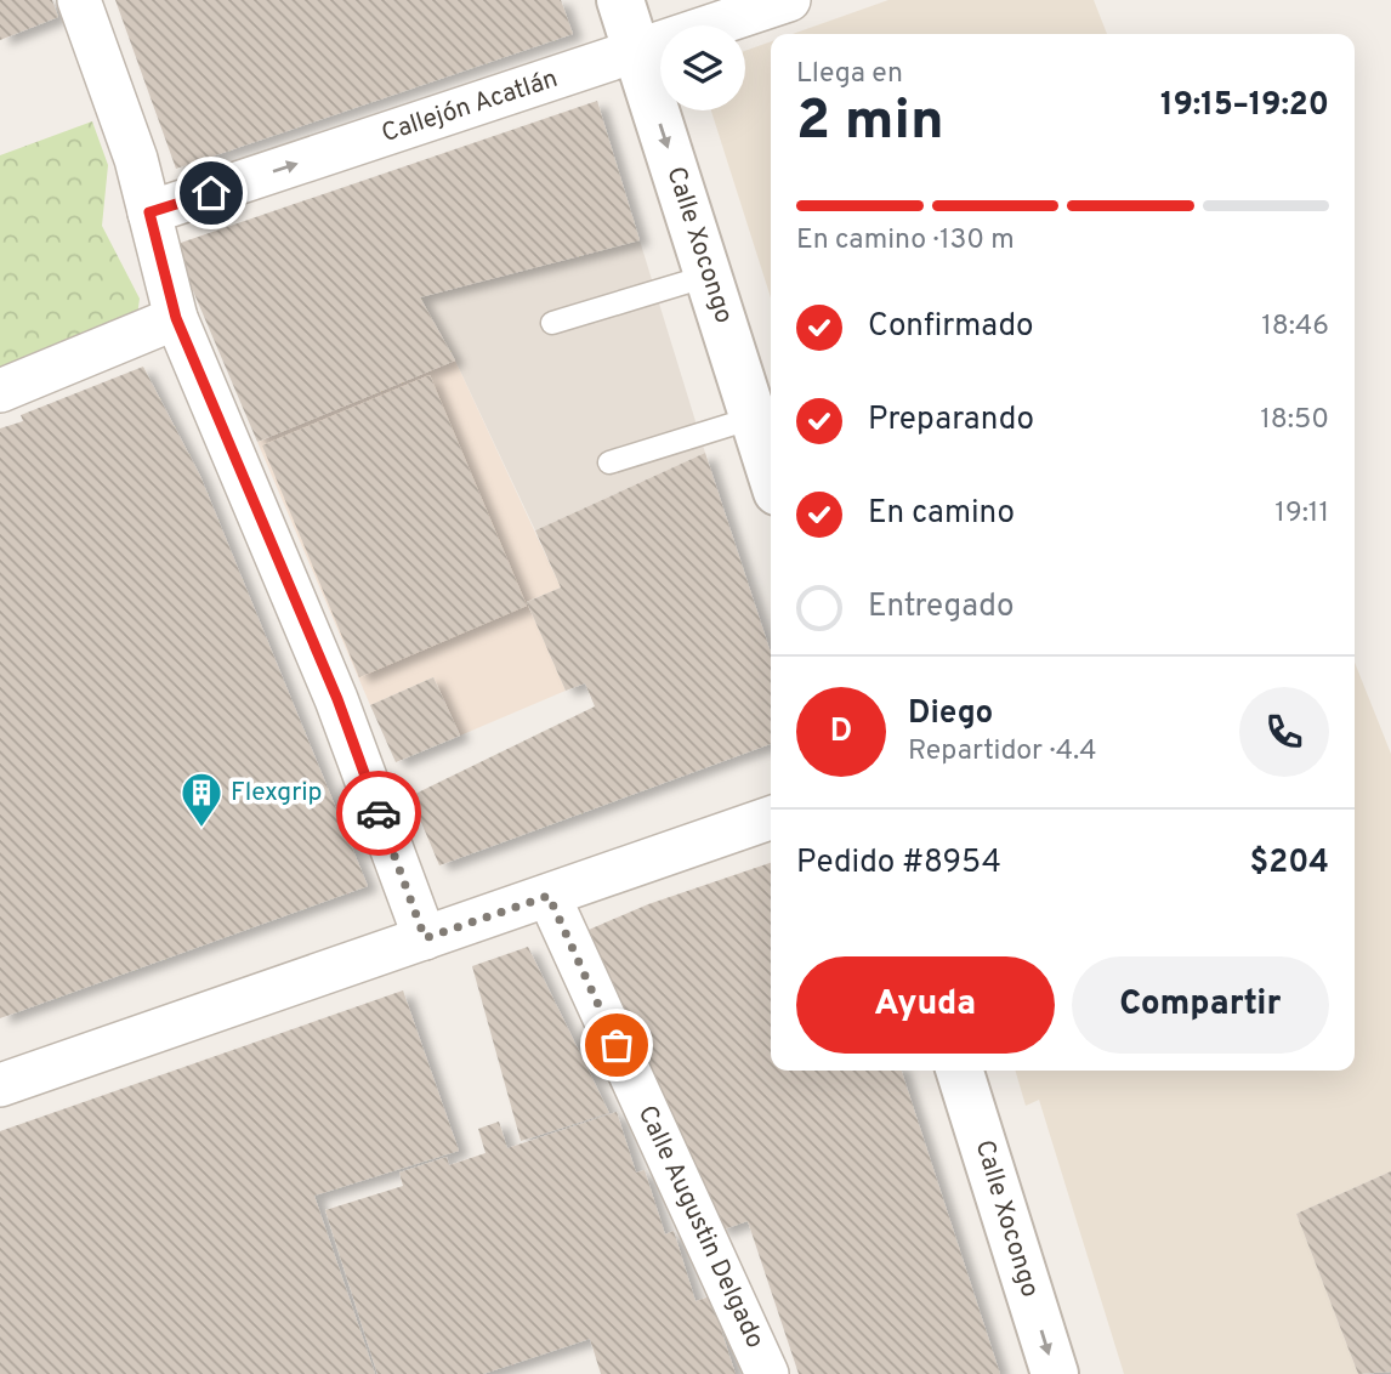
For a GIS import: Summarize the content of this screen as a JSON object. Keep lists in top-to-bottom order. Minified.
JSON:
{"streets":{"street":["Callejón Acatlán","Calle Xocongo","Calle Augustin Delgado"]},"crossings":[["Callejón Acatlán","Calle Xocongo"]],"one_way":["Callejón Acatlán","Calle Xocongo"],"places":{"building":["Flexgrip"]},"page":{"heading":["2 min","Llega en","19:15–19:20"],"panel":["Diego","Repartidor · 4.4","Pedido #8954","$204"],"bar":"En camino · 130 m","list":[["Confirmado","18:46"],["Preparando","18:50"],["En camino","19:11"],"Entregado"],"round":"D","buttons":["Ayuda","Compartir"]}}
